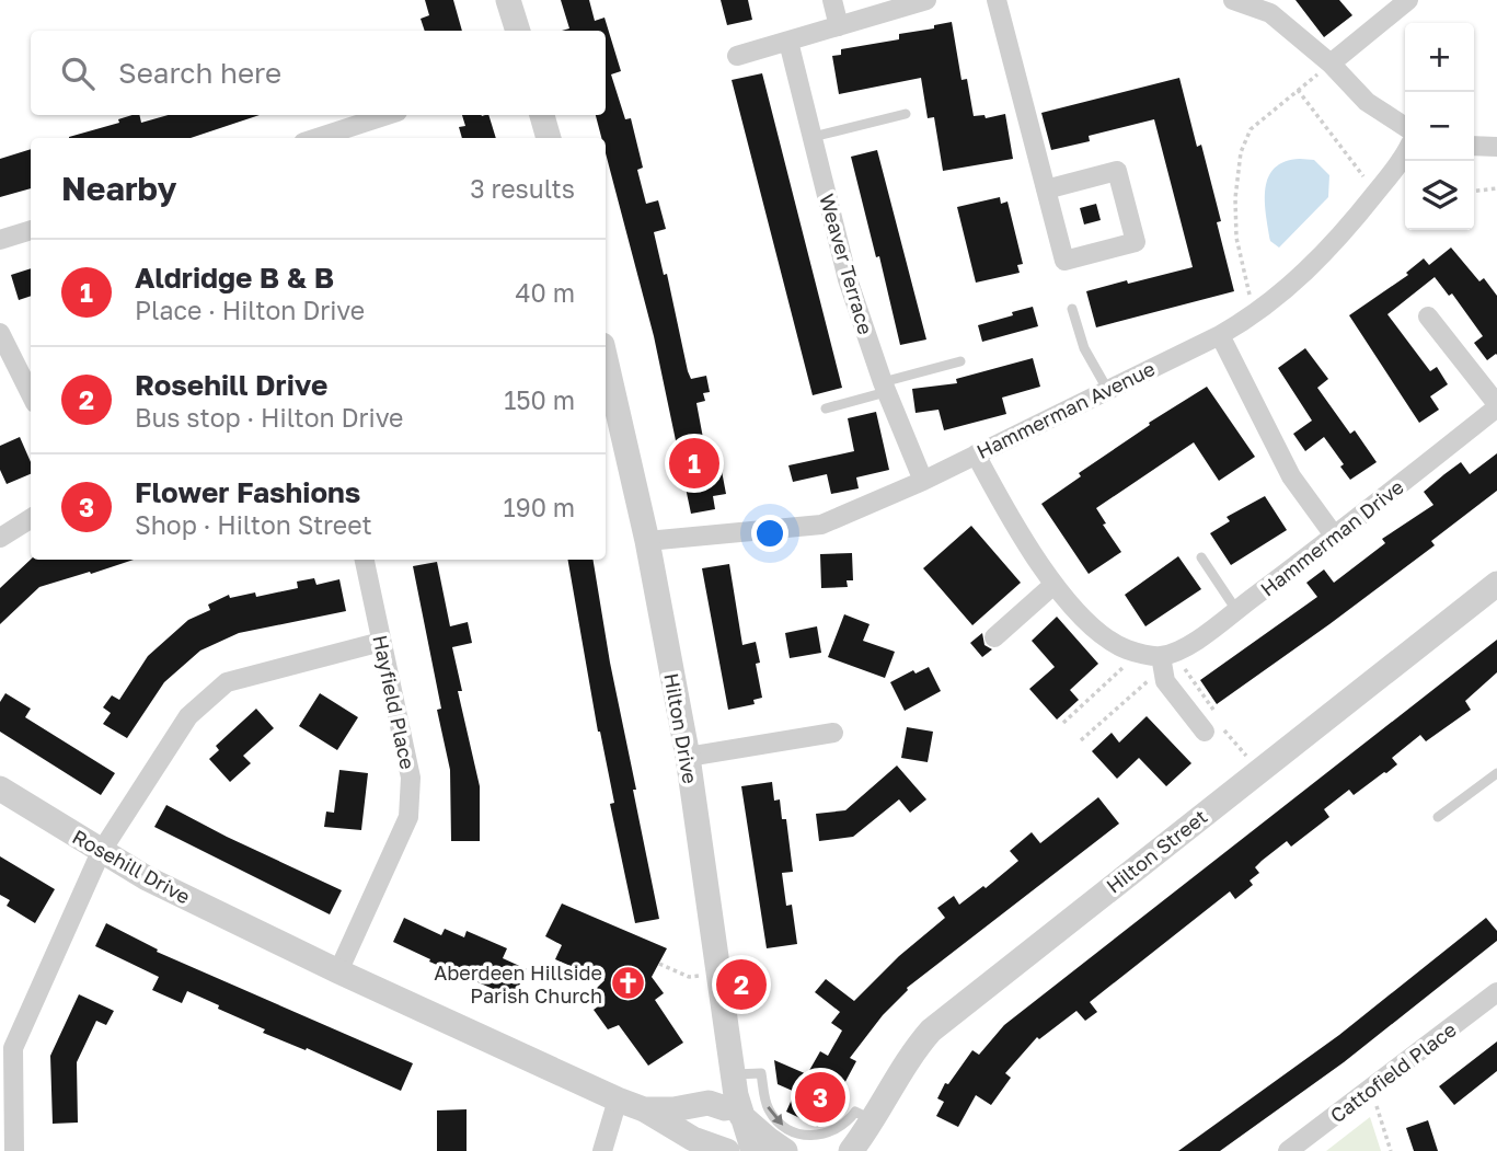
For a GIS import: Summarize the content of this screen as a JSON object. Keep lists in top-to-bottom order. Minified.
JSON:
{"streets":{"street":["Weaver Terrace","Hammerman Avenue","Hammerman Drive","Hayfield Place","Hilton Drive","Hilton Street","Rosehill Drive","Cattofield Place"]},"crossings":[["Weaver Terrace","Hammerman Avenue"],["Hammerman Avenue","Hilton Drive"],["Hayfield Place","Rosehill Drive"],["Hilton Drive","Rosehill Drive"]],"places":{"church":["Aberdeen Hillside Parish Church"]},"page":{"map_buttons":["+","−"],"search":"Search here","heading":["Nearby","3 results"],"list":[{"mark":"1","name":"Aldridge B & B","note":"Place · Hilton Drive","value":"40 m"},{"mark":"2","name":"Rosehill Drive","note":"Bus stop · Hilton Drive","value":"150 m"},{"mark":"3","name":"Flower Fashions","note":"Shop · Hilton Street","value":"190 m"}],"pins":["1","2","3"]}}
